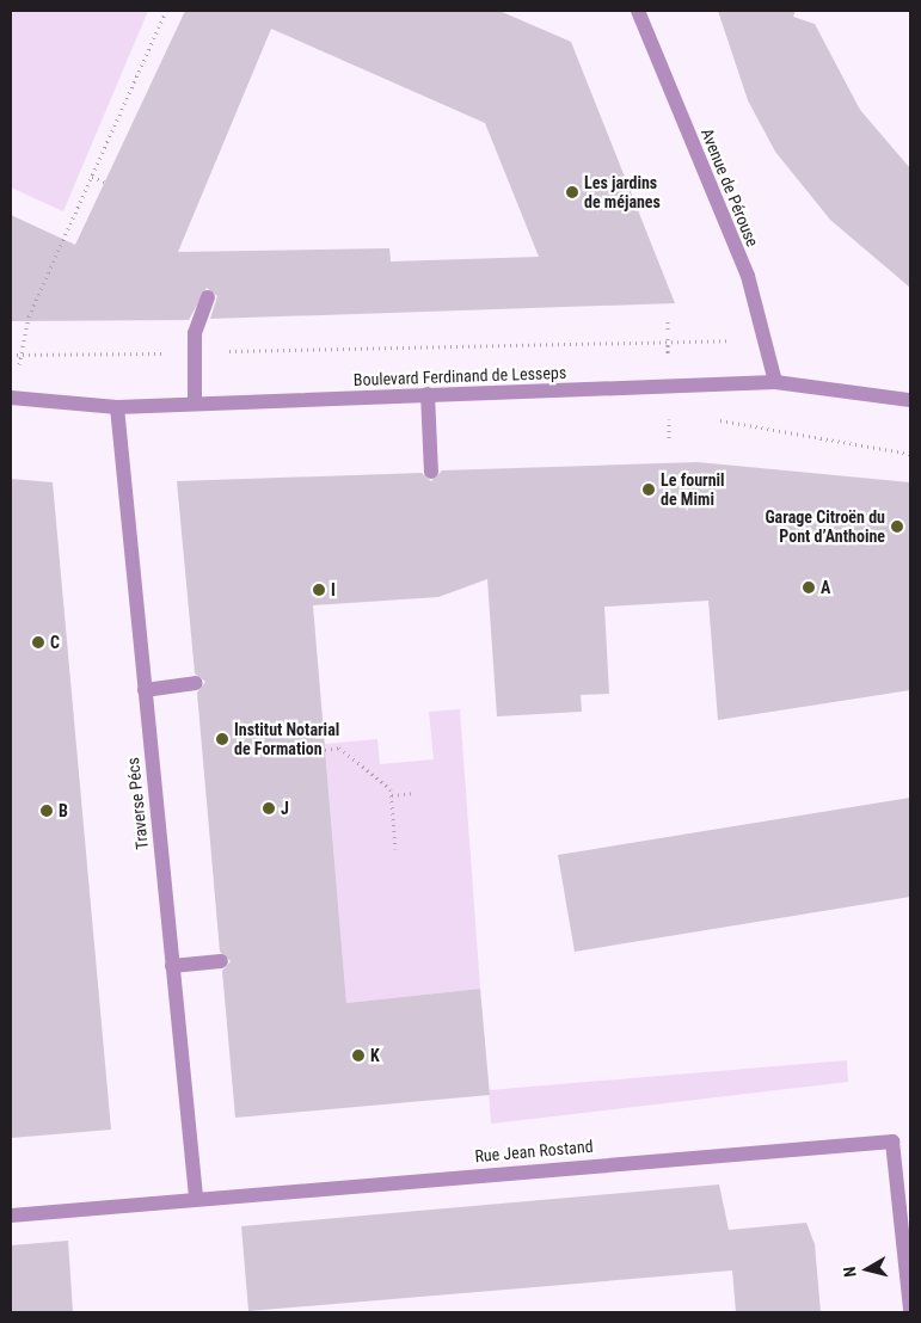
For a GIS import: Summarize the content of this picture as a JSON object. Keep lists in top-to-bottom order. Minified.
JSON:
{"streets":{"street":["Avenue de Pérouse","Boulevard Ferdinand de Lesseps","Traverse Pécs","Rue Jean Rostand"]},"crossings":[["Avenue de Pérouse","Boulevard Ferdinand de Lesseps"],["Boulevard Ferdinand de Lesseps","Traverse Pécs"],["Traverse Pécs","Rue Jean Rostand"]],"places":["Les jardins de méjanes","Le fournil de Mimi","Garage Citroën du Pont d’Anthoine","A","I","C","Institut Notarial de Formation","J","B","K"],"north":"left"}
